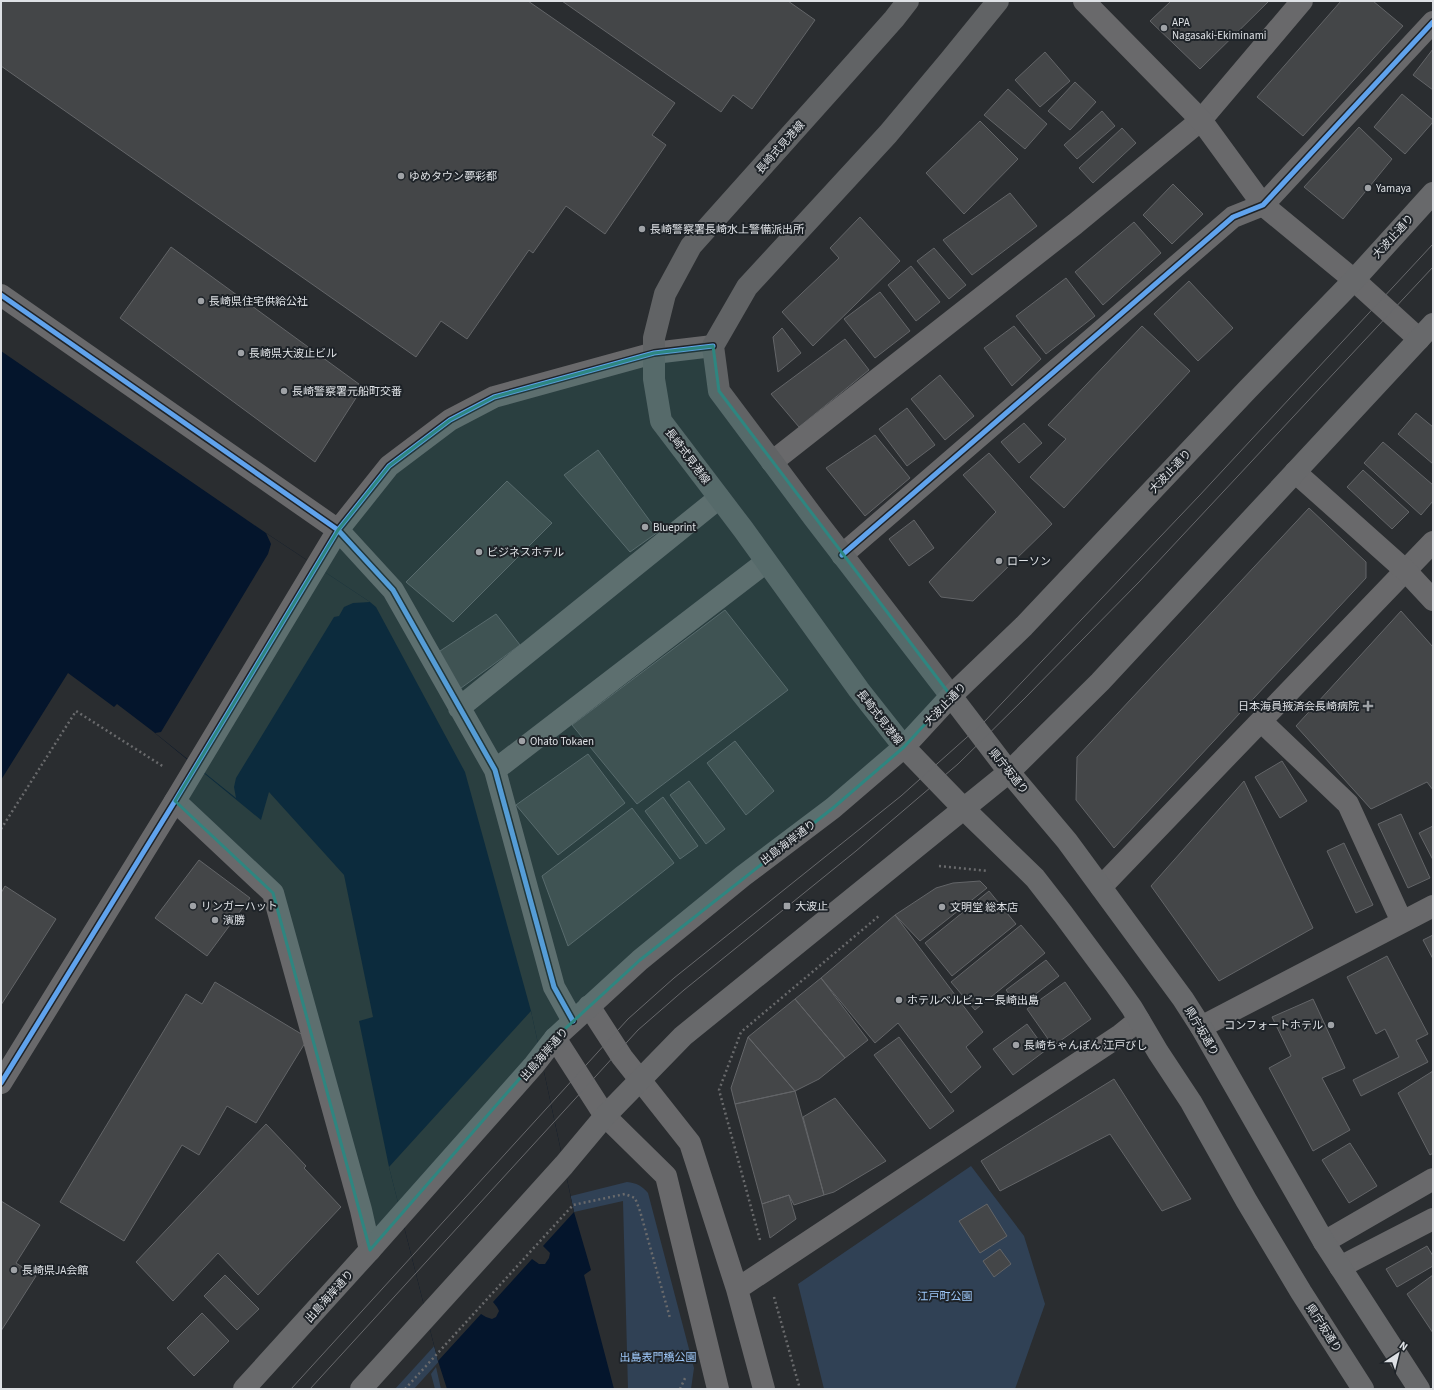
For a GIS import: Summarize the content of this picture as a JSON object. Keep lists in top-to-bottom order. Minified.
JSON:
{"streets":{"highway":["大波止通り","県庁坂通り","出島海岸通り"],"main road":["長崎式見港線"]},"crossings":[["長崎式見港線","大波止通り"],["長崎式見港線","県庁坂通り"],["長崎式見港線","出島海岸通り"],["大波止通り","県庁坂通り"],["大波止通り","出島海岸通り"],["県庁坂通り","出島海岸通り"]],"parks":["江戸町公園","出島表門橋公園"],"places":{"other":["APA Nagasaki-Ekiminami","ゆめタウン夢彩都","Yamaya","長崎警察署長崎水上警備派出所","長崎県住宅供給公社","長崎県大波止ビル","長崎警察署元船町交番","Blueprint","ビジネスホテル","ローソン","Ohato Tokaen","リンガーハット","文明堂 総本店","濱勝","ホテルベルビュー長崎出島","コンフォートホテル","長崎ちゃんぽん 江戸びし","長崎県JA会館"],"health":["日本海員掖済会長崎病院"],"transit":["大波止"]},"north":"top right"}
